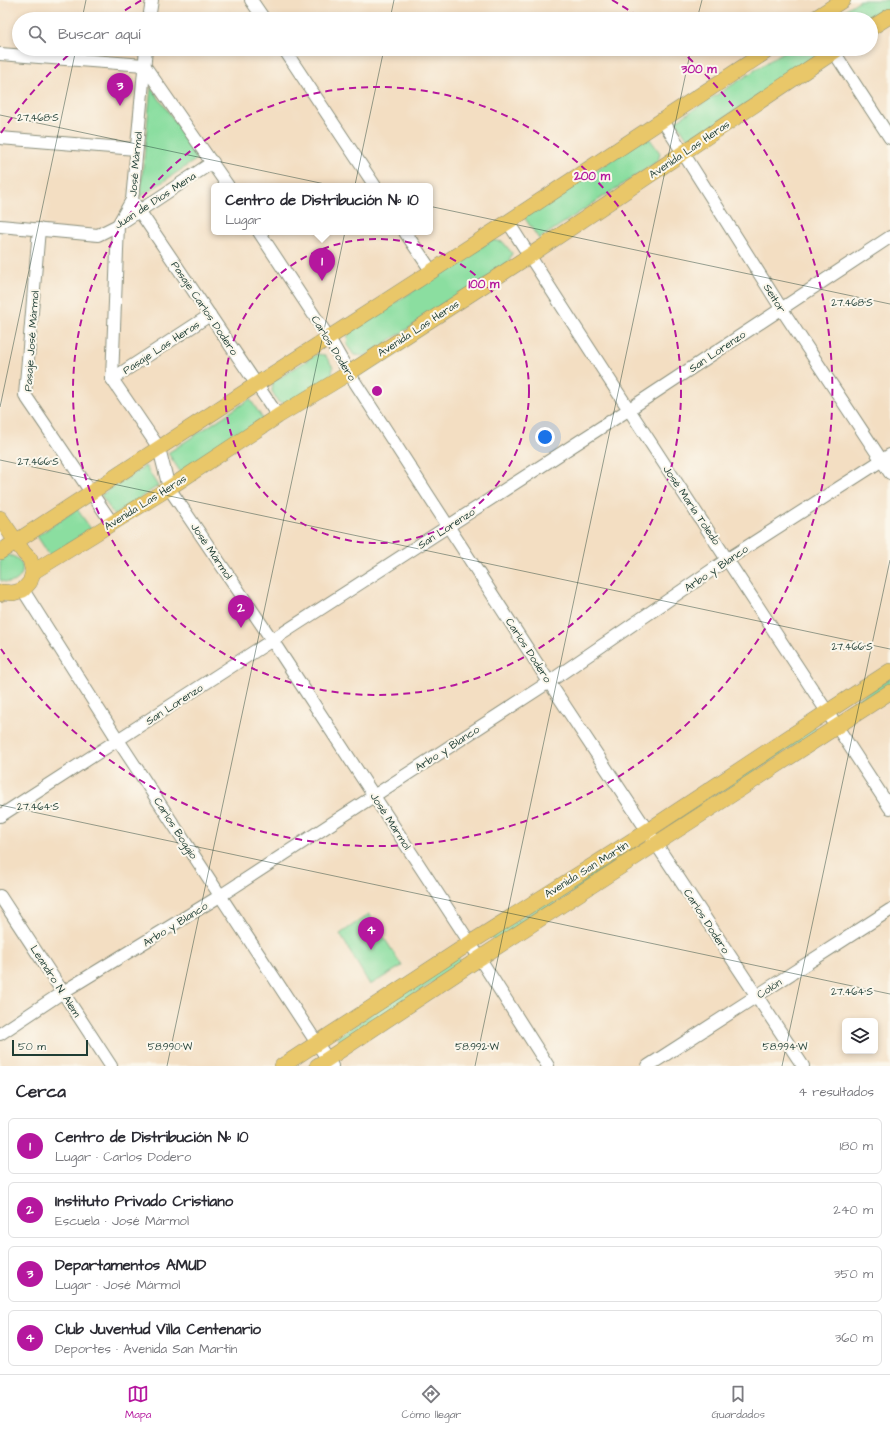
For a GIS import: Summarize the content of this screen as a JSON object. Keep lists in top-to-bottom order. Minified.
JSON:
{"streets":{"main road":["Avenida Las Heras","Avenida San Martín"],"street":["José Mármol","Juan de Dios Mena","Seitor","Pasaje Carlos Dodero","Pasaje José Mármol","Pasaje Las Heras","Carlos Dodero","San Lorenzo","José María Toledo","Arbo y Blanco","Carlos Boggio","Leandro N. Alem","Colón"]},"crossings":[["Avenida Las Heras","José Mármol"],["Avenida Las Heras","Seitor"],["Avenida Las Heras","Pasaje Carlos Dodero"],["Avenida Las Heras","Pasaje José Mármol"],["Avenida Las Heras","Carlos Dodero"],["Avenida Las Heras","José María Toledo"],["Avenida Las Heras","Carlos Boggio"],["José Mármol","Juan de Dios Mena"],["José Mármol","Pasaje Carlos Dodero"],["José Mármol","Pasaje Las Heras"],["José Mármol","San Lorenzo"],["José Mármol","Arbo y Blanco"],["José Mármol","Avenida San Martín"],["Juan de Dios Mena","Pasaje Carlos Dodero"],["Juan de Dios Mena","Pasaje José Mármol"],["Seitor","San Lorenzo"],["Seitor","Arbo y Blanco"],["Pasaje Carlos Dodero","Pasaje Las Heras"],["Carlos Dodero","San Lorenzo"],["Carlos Dodero","Arbo y Blanco"],["Carlos Dodero","Avenida San Martín"],["Carlos Dodero","Colón"],["San Lorenzo","José María Toledo"],["San Lorenzo","Carlos Boggio"],["José María Toledo","Arbo y Blanco"],["José María Toledo","Avenida San Martín"],["Arbo y Blanco","Carlos Boggio"],["Arbo y Blanco","Leandro N. Alem"],["Carlos Boggio","Avenida San Martín"]],"scale_bar":"50 m","page":{"search":"Buscar aquí","pins":["3","1","2","4"],"popup":["Centro de Distribución Nº 10","Lugar"],"scale":"50 m","heading":["Cerca","4 resultados"],"list":[{"mark":"1","name":"Centro de Distribución Nº 10","note":"Lugar · Carlos Dodero","value":"180 m"},{"mark":"2","name":"Instituto Privado Cristiano","note":"Escuela · José Mármol","value":"240 m"},{"mark":"3","name":"Departamentos AMUD","note":"Lugar · José Mármol","value":"350 m"},{"mark":"4","name":"Club Juventud Villa Centenario","note":"Deportes · Avenida San Martín","value":"360 m"}],"nav":["Mapa","Cómo llegar","Guardados"]},"coordinates":["27.468°S","27.466°S","27.464°S","58.990°W","58.992°W","58.994°W"],"rings":["300 m","200 m","100 m"]}
